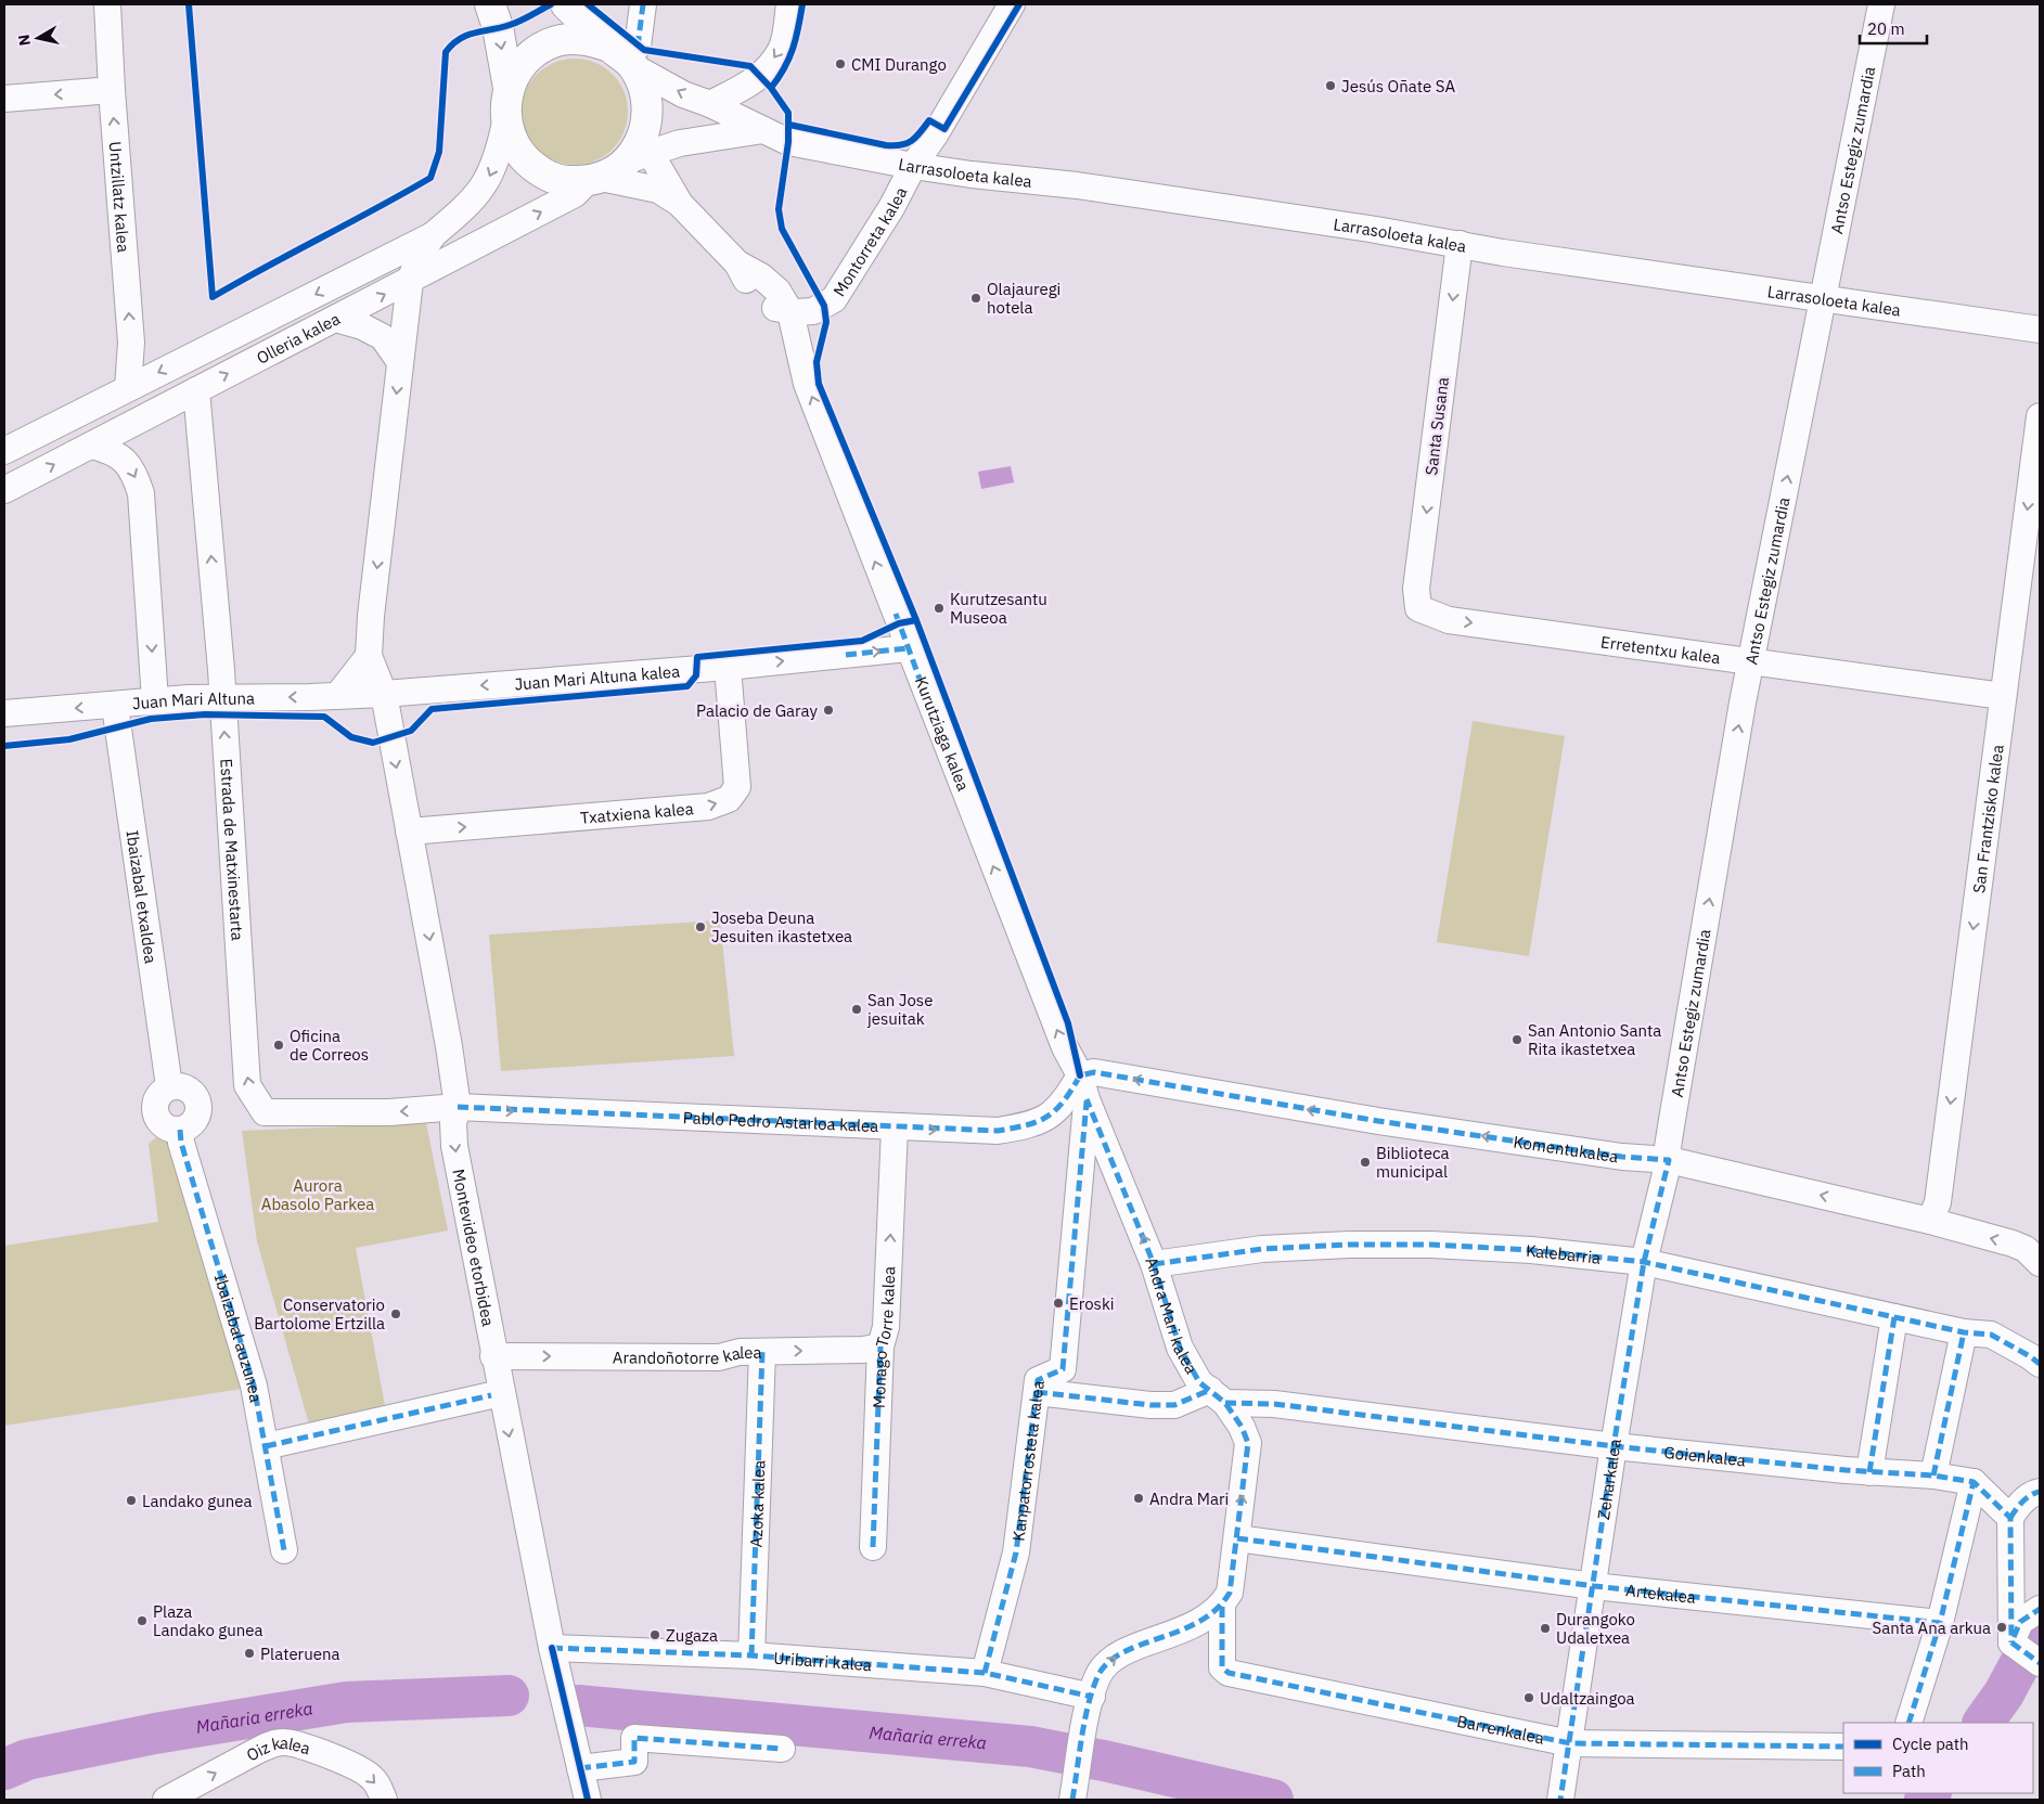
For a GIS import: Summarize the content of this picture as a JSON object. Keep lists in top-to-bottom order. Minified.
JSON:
{"streets":{"street":["Antso Estegiz zumardia","Larrasoloeta kalea","Untzillatz kalea","Montorreta kalea","Olleria kalea","Santa Susana","Erretentxu kalea","Juan Mari Altuna kalea","Juan Mari Altuna","Kurutziaga kalea","Txatxiena kalea","San Frantzisko kalea","Estrada de Matxinestarta","Ibaizabal etxaldea","Pablo Pedro Astarloa kalea","Komentukalea","Montevideo etorbidea","Kalebarria","Andra Mari kalea","Monago Torre kalea","Ibaizabal auzunea","Arandoñotorre kalea","Goienkalea","Kanpatorrosteta kalea","Zeharkalea","Azoka kalea","Artekalea","Uribarri kalea","Barrenkalea","Oiz kalea"]},"crossings":[["Antso Estegiz zumardia","Larrasoloeta kalea"],["Antso Estegiz zumardia","Erretentxu kalea"],["Antso Estegiz zumardia","Komentukalea"],["Antso Estegiz zumardia","Zeharkalea"],["Larrasoloeta kalea","Montorreta kalea"],["Larrasoloeta kalea","Olleria kalea"],["Larrasoloeta kalea","Santa Susana"],["Larrasoloeta kalea","Kurutziaga kalea"],["Untzillatz kalea","Olleria kalea"],["Montorreta kalea","Kurutziaga kalea"],["Olleria kalea","Kurutziaga kalea"],["Olleria kalea","Estrada de Matxinestarta"],["Santa Susana","Erretentxu kalea"],["Erretentxu kalea","San Frantzisko kalea"],["Juan Mari Altuna kalea","Juan Mari Altuna"],["Juan Mari Altuna kalea","Kurutziaga kalea"],["Juan Mari Altuna kalea","Txatxiena kalea"],["Juan Mari Altuna kalea","Montevideo etorbidea"],["Juan Mari Altuna","Estrada de Matxinestarta"],["Juan Mari Altuna","Ibaizabal etxaldea"],["Juan Mari Altuna","Montevideo etorbidea"],["Kurutziaga kalea","Pablo Pedro Astarloa kalea"],["Kurutziaga kalea","Komentukalea"],["Kurutziaga kalea","Andra Mari kalea"],["Kurutziaga kalea","Kanpatorrosteta kalea"],["Txatxiena kalea","Montevideo etorbidea"],["San Frantzisko kalea","Komentukalea"],["Estrada de Matxinestarta","Pablo Pedro Astarloa kalea"],["Estrada de Matxinestarta","Montevideo etorbidea"],["Ibaizabal etxaldea","Ibaizabal auzunea"],["Pablo Pedro Astarloa kalea","Komentukalea"],["Pablo Pedro Astarloa kalea","Montevideo etorbidea"],["Pablo Pedro Astarloa kalea","Andra Mari kalea"],["Pablo Pedro Astarloa kalea","Monago Torre kalea"],["Pablo Pedro Astarloa kalea","Kanpatorrosteta kalea"],["Komentukalea","Andra Mari kalea"],["Komentukalea","Kanpatorrosteta kalea"],["Komentukalea","Zeharkalea"],["Montevideo etorbidea","Arandoñotorre kalea"],["Montevideo etorbidea","Uribarri kalea"],["Kalebarria","Andra Mari kalea"],["Kalebarria","Zeharkalea"],["Andra Mari kalea","Goienkalea"],["Andra Mari kalea","Kanpatorrosteta kalea"],["Andra Mari kalea","Artekalea"],["Andra Mari kalea","Barrenkalea"],["Monago Torre kalea","Arandoñotorre kalea"],["Arandoñotorre kalea","Azoka kalea"],["Goienkalea","Zeharkalea"],["Kanpatorrosteta kalea","Uribarri kalea"],["Zeharkalea","Artekalea"],["Zeharkalea","Barrenkalea"],["Azoka kalea","Uribarri kalea"]],"one_way":["Antso Estegiz zumardia","Untzillatz kalea","Santa Susana","Erretentxu kalea","Juan Mari Altuna","Kurutziaga kalea","San Frantzisko kalea","Pablo Pedro Astarloa kalea","Komentukalea","Montevideo etorbidea","Andra Mari kalea","Monago Torre kalea","Arandoñotorre kalea","Oiz kalea"],"water":["Mañaria erreka"],"parks":["Aurora Abasolo Parkea"],"places":["CMI Durango","Jesús Oñate SA","Olajauregi hotela","Kurutzesantu Museoa","Palacio de Garay","Joseba Deuna Jesuiten ikastetxea","San Jose jesuitak","San Antonio Santa Rita ikastetxea","Oficina de Correos","Biblioteca municipal","Eroski","Conservatorio Bartolome Ertzilla","Andra Mari","Landako gunea","Plaza Landako gunea","Santa Ana arkua","Durangoko Udaletxea","Zugaza","Plateruena","Udaltzaingoa"],"legend":["Cycle path","Path"],"scale_bar":"20 m","north":"left"}
